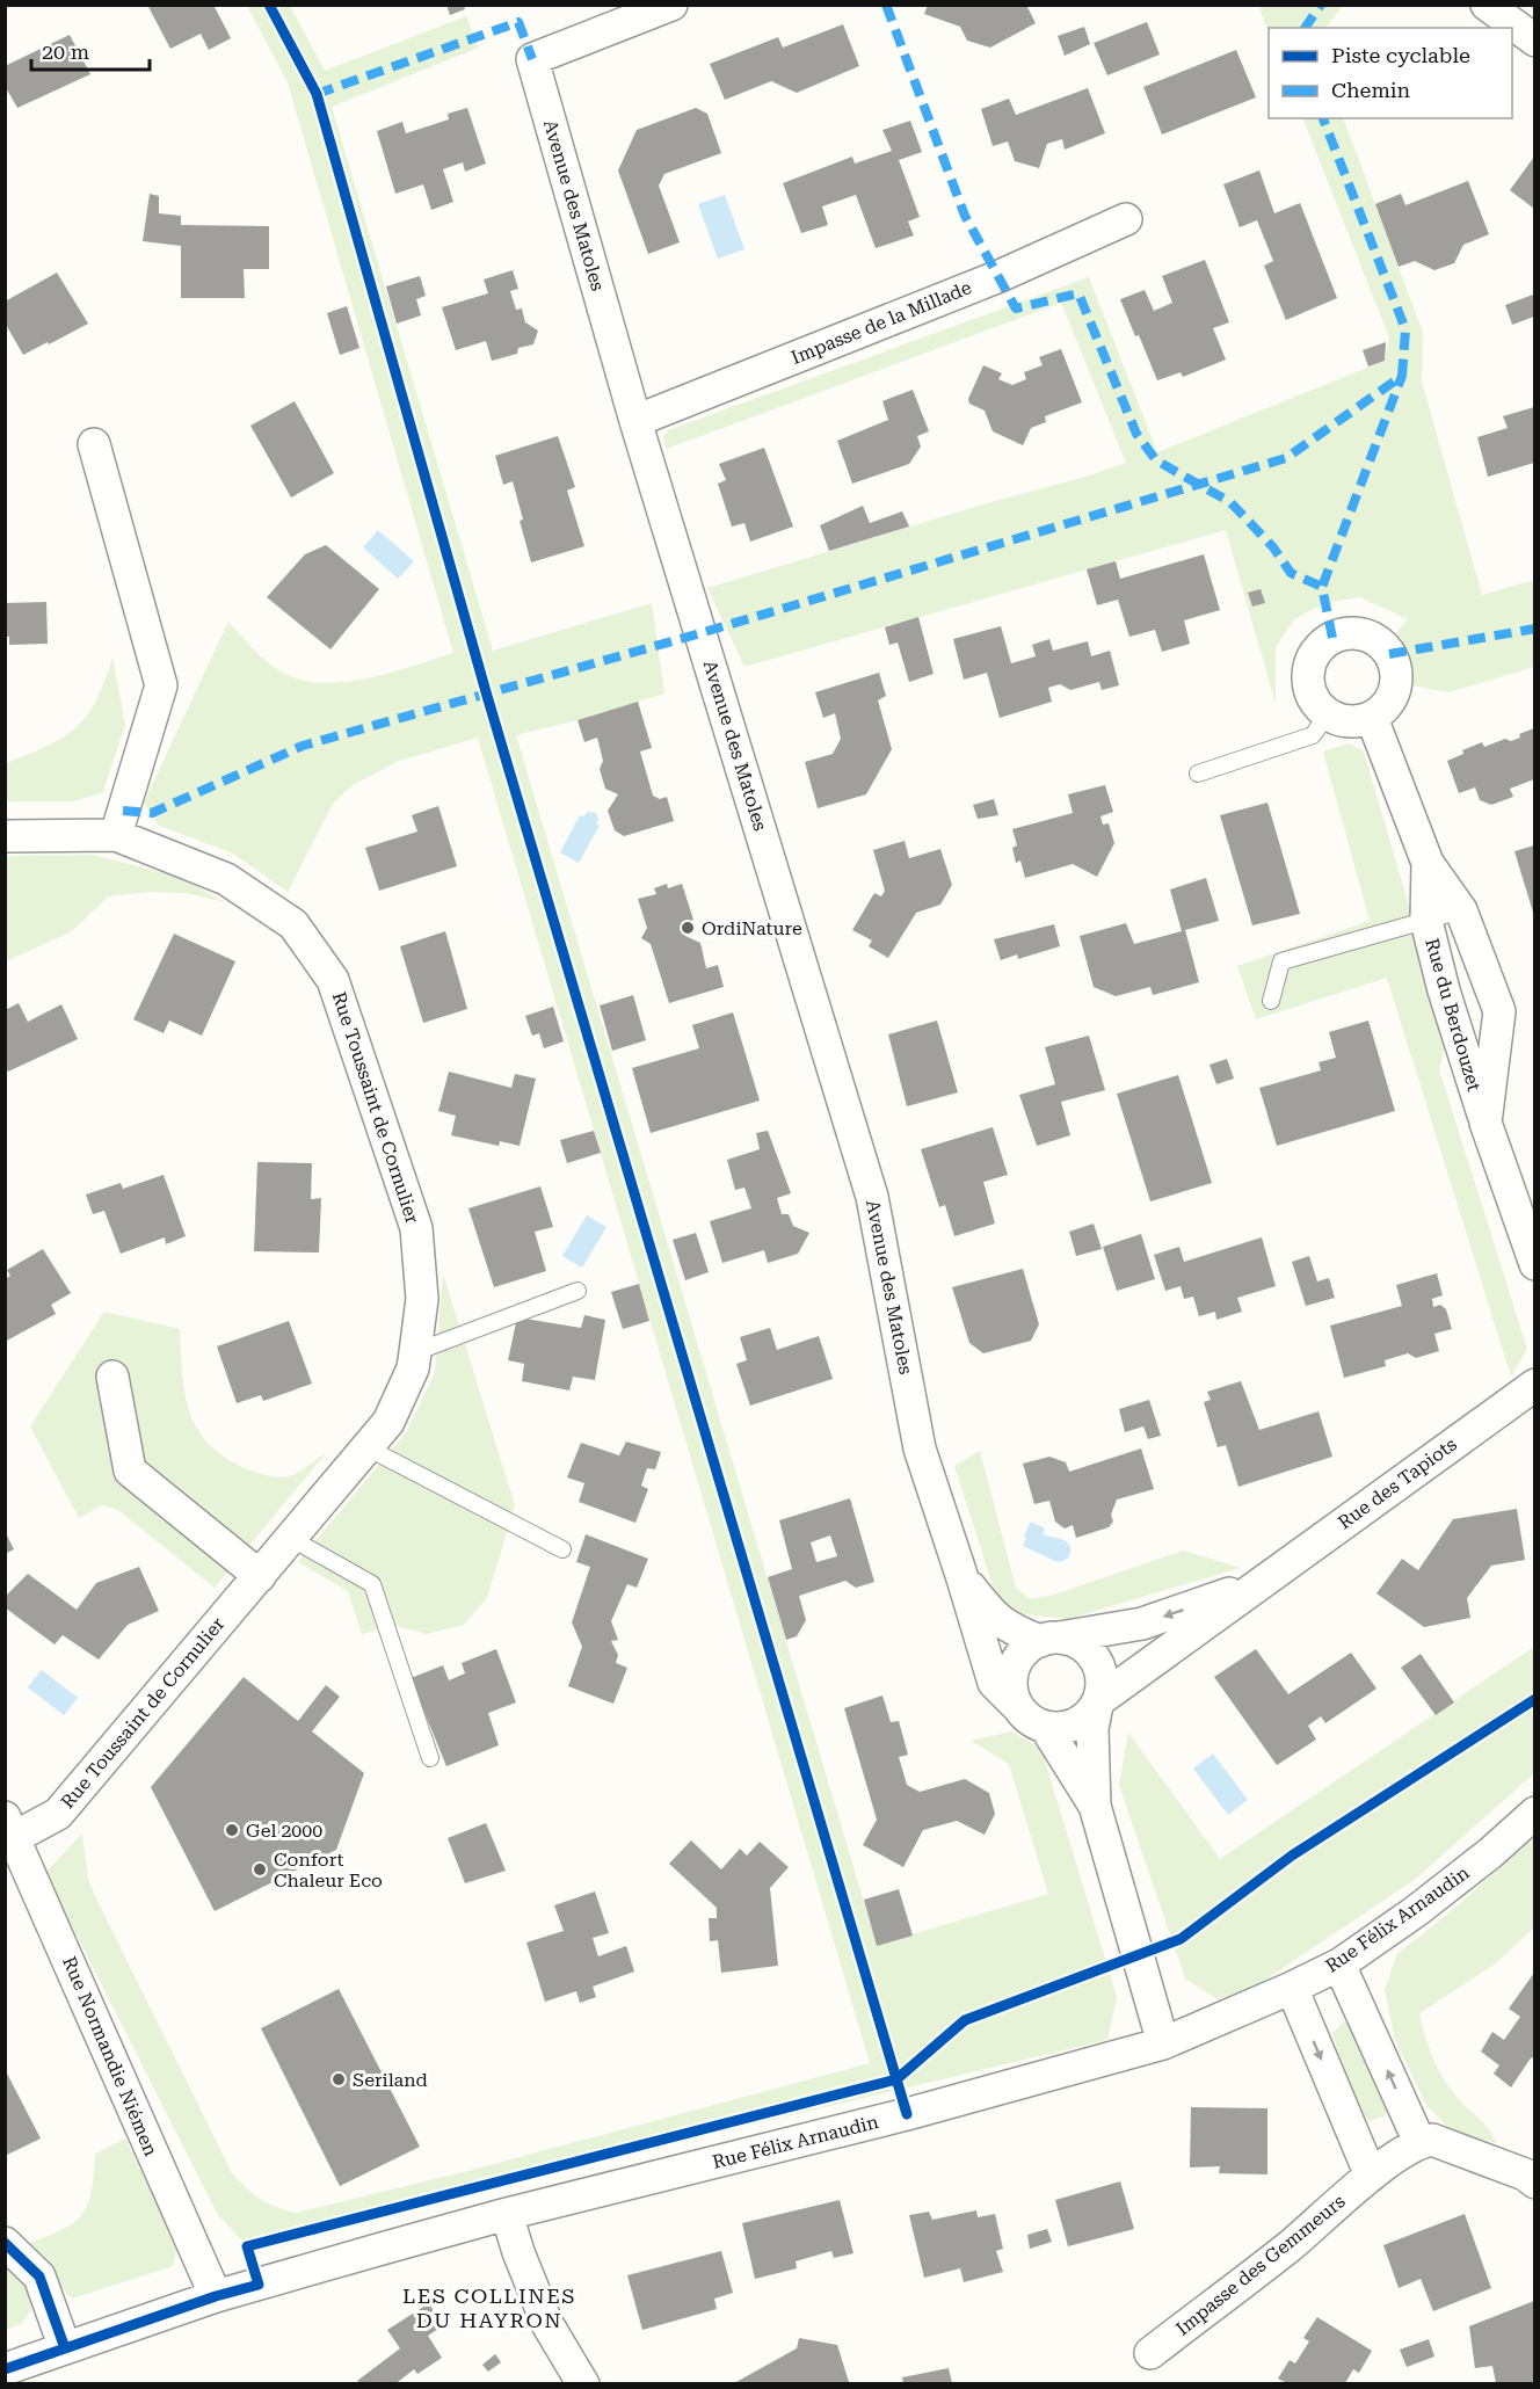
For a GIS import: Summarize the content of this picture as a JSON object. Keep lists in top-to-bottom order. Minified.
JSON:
{"streets":{"street":["Avenue des Matoles","Impasse de la Millade","Rue du Berdouzet","Rue Toussaint de Cornulier","Rue des Tapiots","Rue Félix Arnaudin","Rue Normandie Niémen","Impasse des Gemmeurs"]},"crossings":[["Avenue des Matoles","Impasse de la Millade"],["Avenue des Matoles","Rue des Tapiots"],["Rue Toussaint de Cornulier","Rue Normandie Niémen"],["Rue Félix Arnaudin","Rue Normandie Niémen"]],"districts":["LES COLLINES DU HAYRON"],"places":["OrdiNature","Gel 2000","Confort Chaleur Eco","Seriland"],"legend":["Piste cyclable","Chemin"],"scale_bar":"20 m"}
